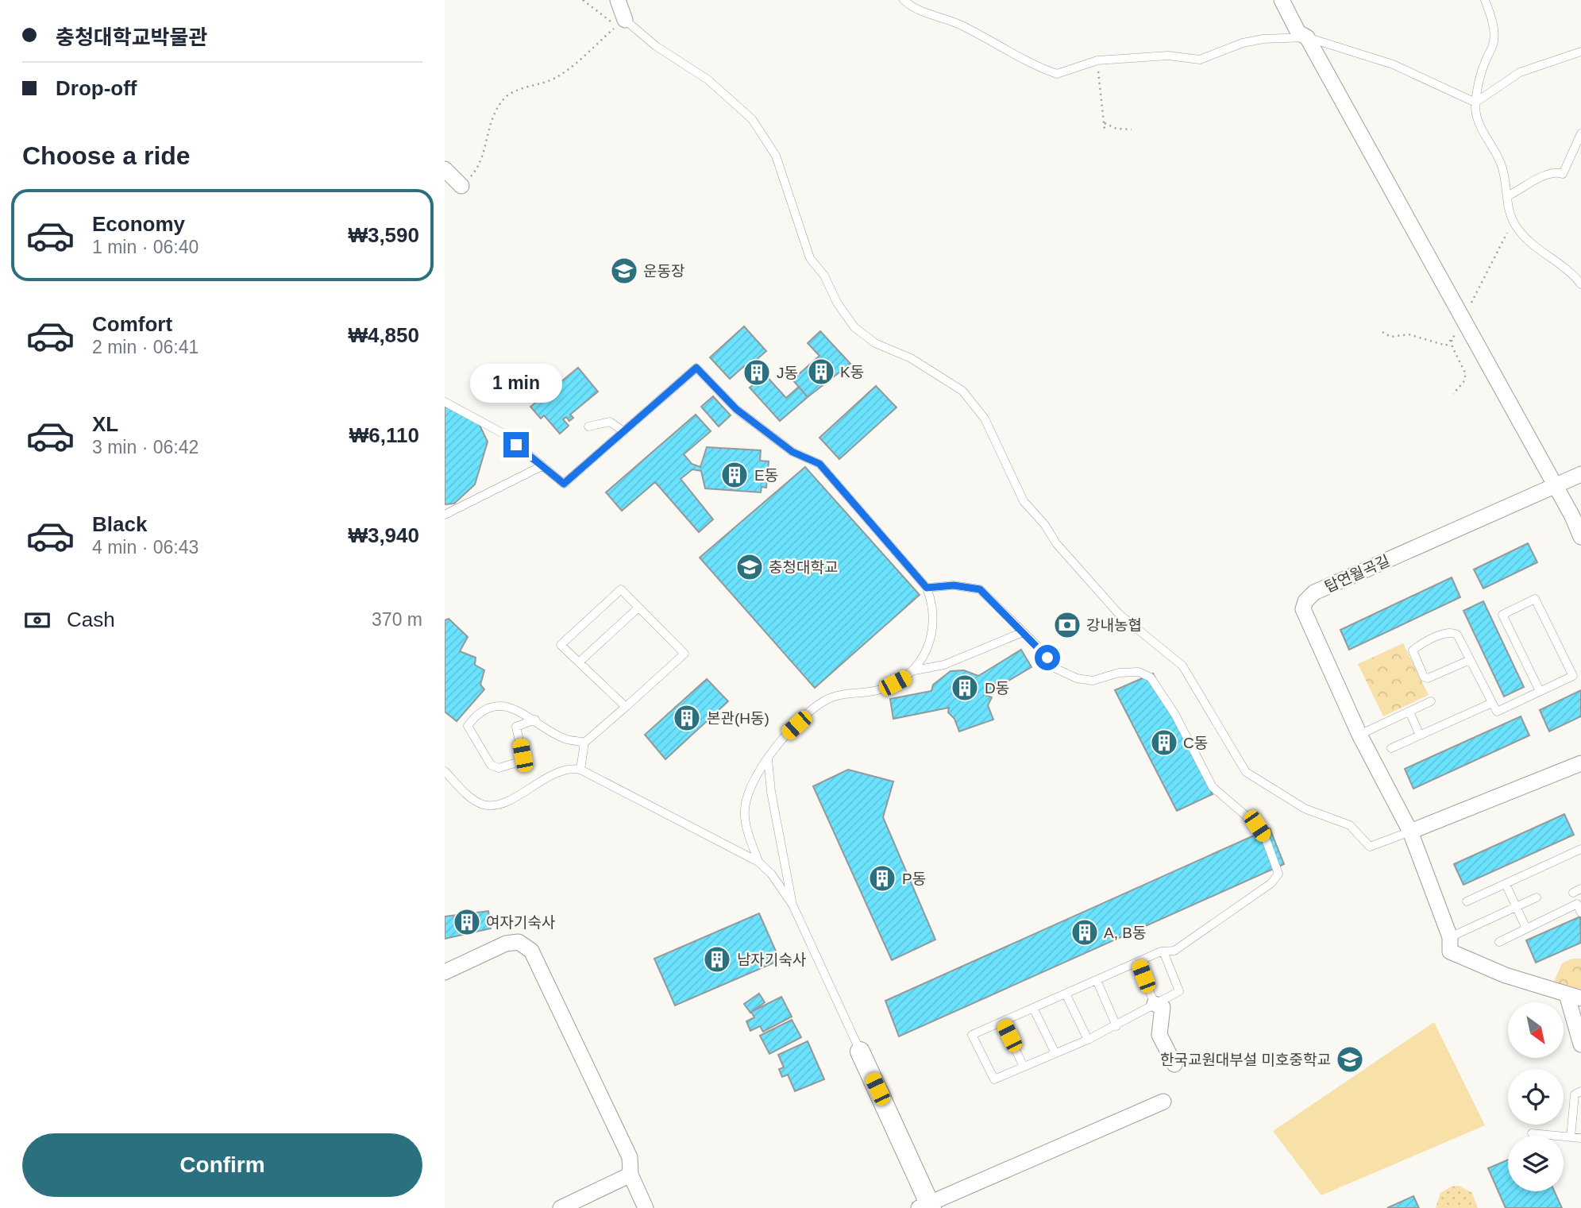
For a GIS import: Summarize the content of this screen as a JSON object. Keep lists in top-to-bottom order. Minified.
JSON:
{"streets":{"street":["탑연월곡길"]},"places":{"school or university":["운동장","충청대학교","한국교원대부설 미호중학교"],"building":["K동","J동","E동","D동","본관(H동)","C동","P동","여자기숙사","A, B동","남자기숙사"],"bank":["강내농협"]},"north":"bottom right","page":{"banner":["충청대학교박물관","Drop-off"],"heading":"Choose a ride","list":[{"name":"Economy","note":"1 min · 06:40","value":"₩3,590"},{"name":"Comfort","note":"2 min · 06:41","value":"₩4,850"},{"name":"XL","note":"3 min · 06:42","value":"₩6,110"},{"name":"Black","note":"4 min · 06:43","value":"₩3,940"}],"bubble":"1 min","pay":["Cash","370 m"],"buttons":"Confirm"}}
